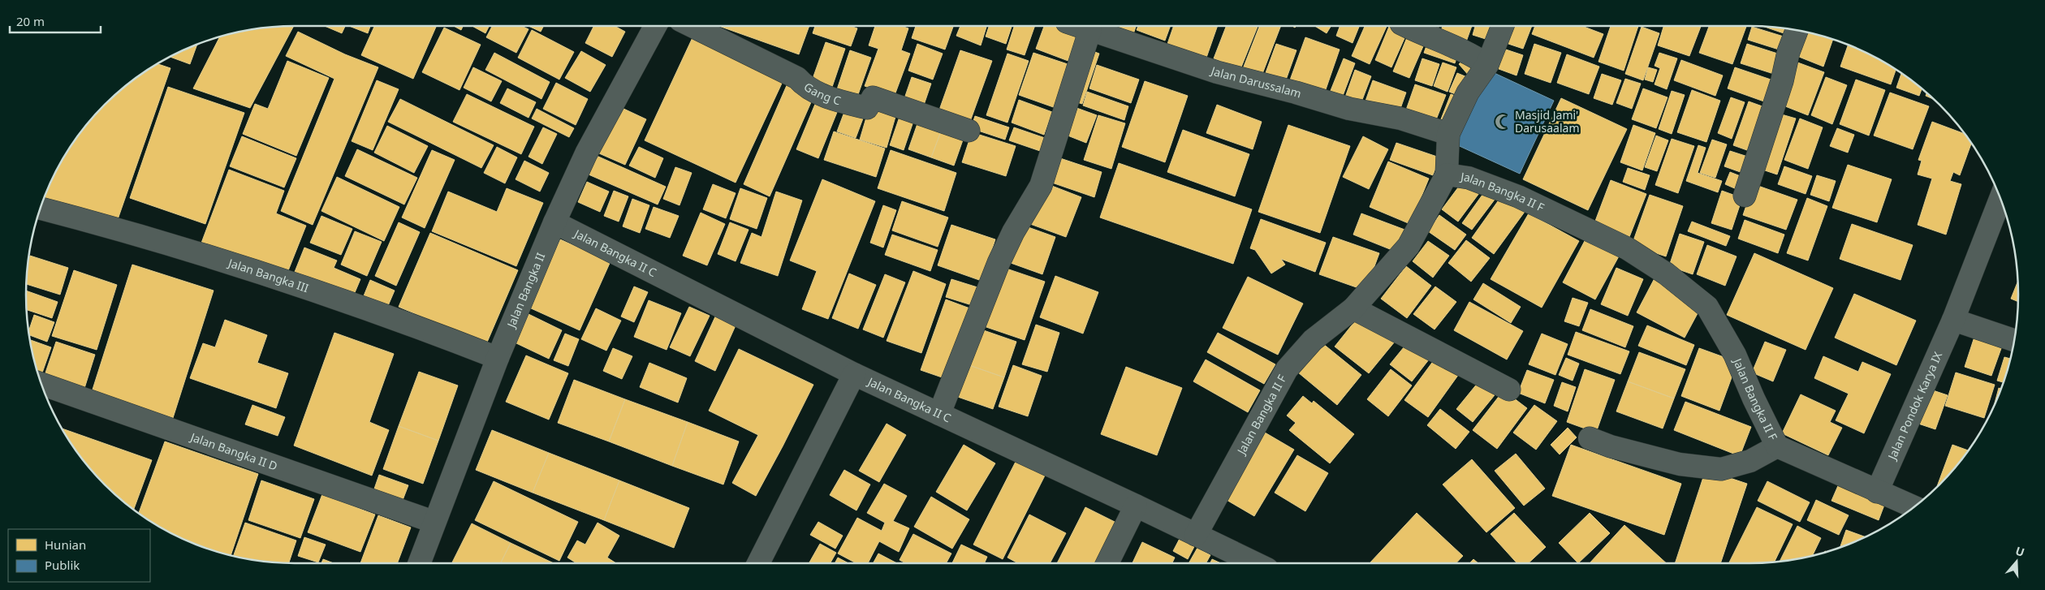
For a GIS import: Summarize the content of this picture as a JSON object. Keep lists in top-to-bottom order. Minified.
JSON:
{"streets":{"street":["Jalan Darussalam","Gang C","Jalan Bangka II F","Jalan Bangka II C","Jalan Bangka III","Jalan Bangka II","Jalan Pondok Karya IX","Jalan Bangka II D"]},"crossings":[["Jalan Bangka II F","Jalan Bangka II C"],["Jalan Bangka II F","Jalan Pondok Karya IX"],["Jalan Bangka II C","Jalan Bangka II"],["Jalan Bangka III","Jalan Bangka II"],["Jalan Bangka II","Jalan Bangka II D"]],"places":{"mosque":["Masjid Jami' Darusaalam"]},"legend":["Hunian","Publik"],"scale_bar":"20 m","north":"top"}
